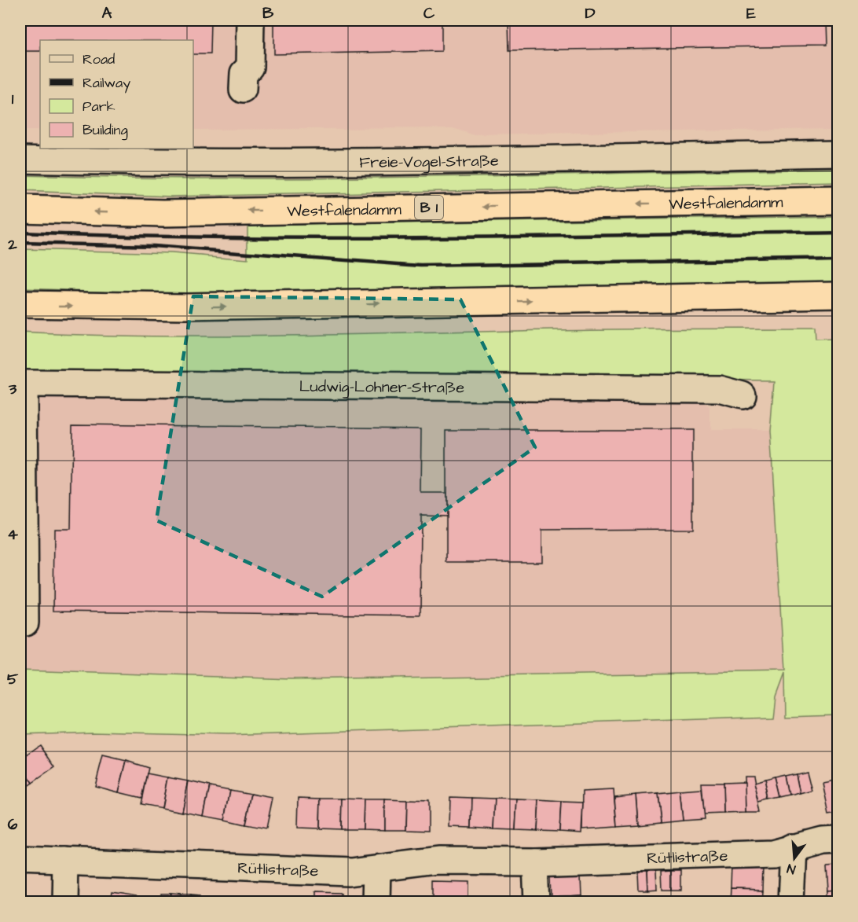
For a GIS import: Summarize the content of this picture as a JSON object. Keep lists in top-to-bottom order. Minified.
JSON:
{"streets":{"highway":["Westfalendamm","B 1"],"street":["Freie-Vogel-Straße","Ludwig-Lohner-Straße","Rütlistraße"]},"legend":["Road","Railway","Park","Building"],"north":"bottom","grid":{"columns":["A","B","C","D","E"],"rows":["1","2","3","4","5","6"]}}
